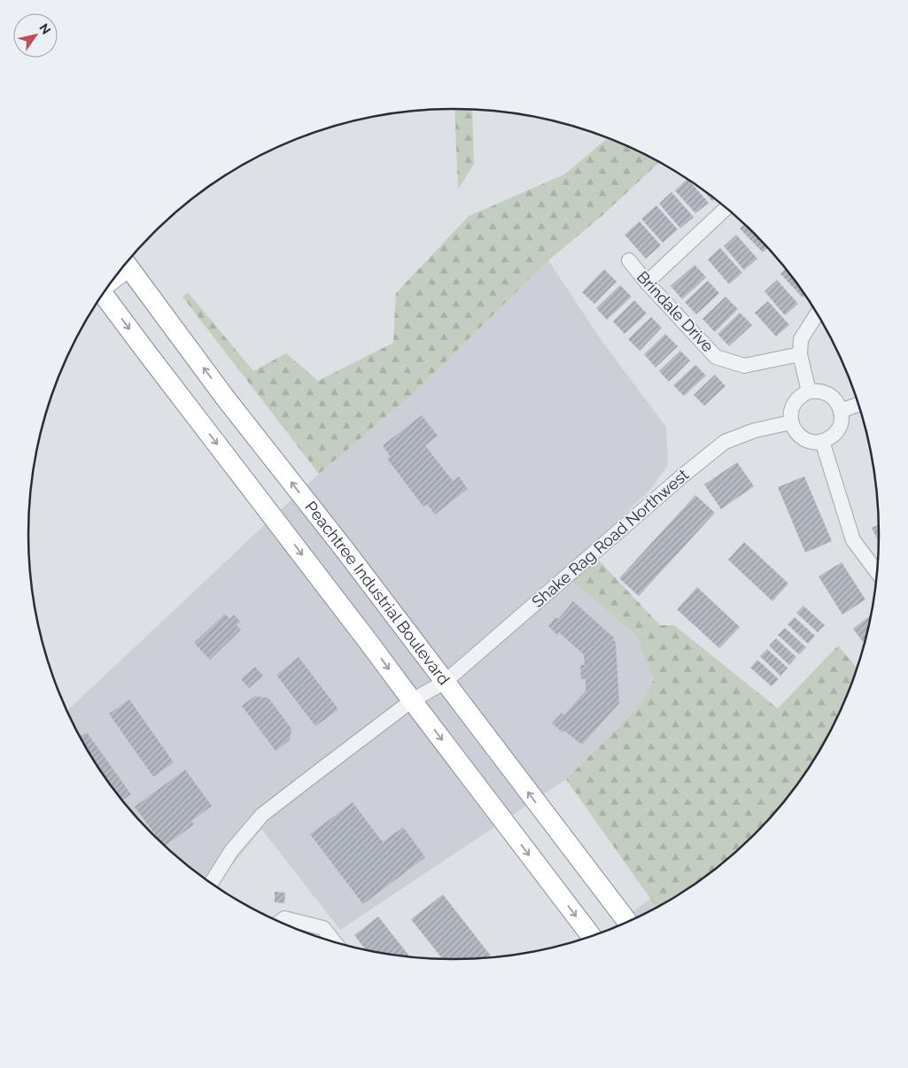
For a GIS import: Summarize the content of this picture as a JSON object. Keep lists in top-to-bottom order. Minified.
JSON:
{"streets":{"highway":["Peachtree Industrial Boulevard"],"street":["Brindale Drive","Shake Rag Road Northwest"]},"crossings":[["Shake Rag Road Northwest","Peachtree Industrial Boulevard"]],"north":"top right"}
